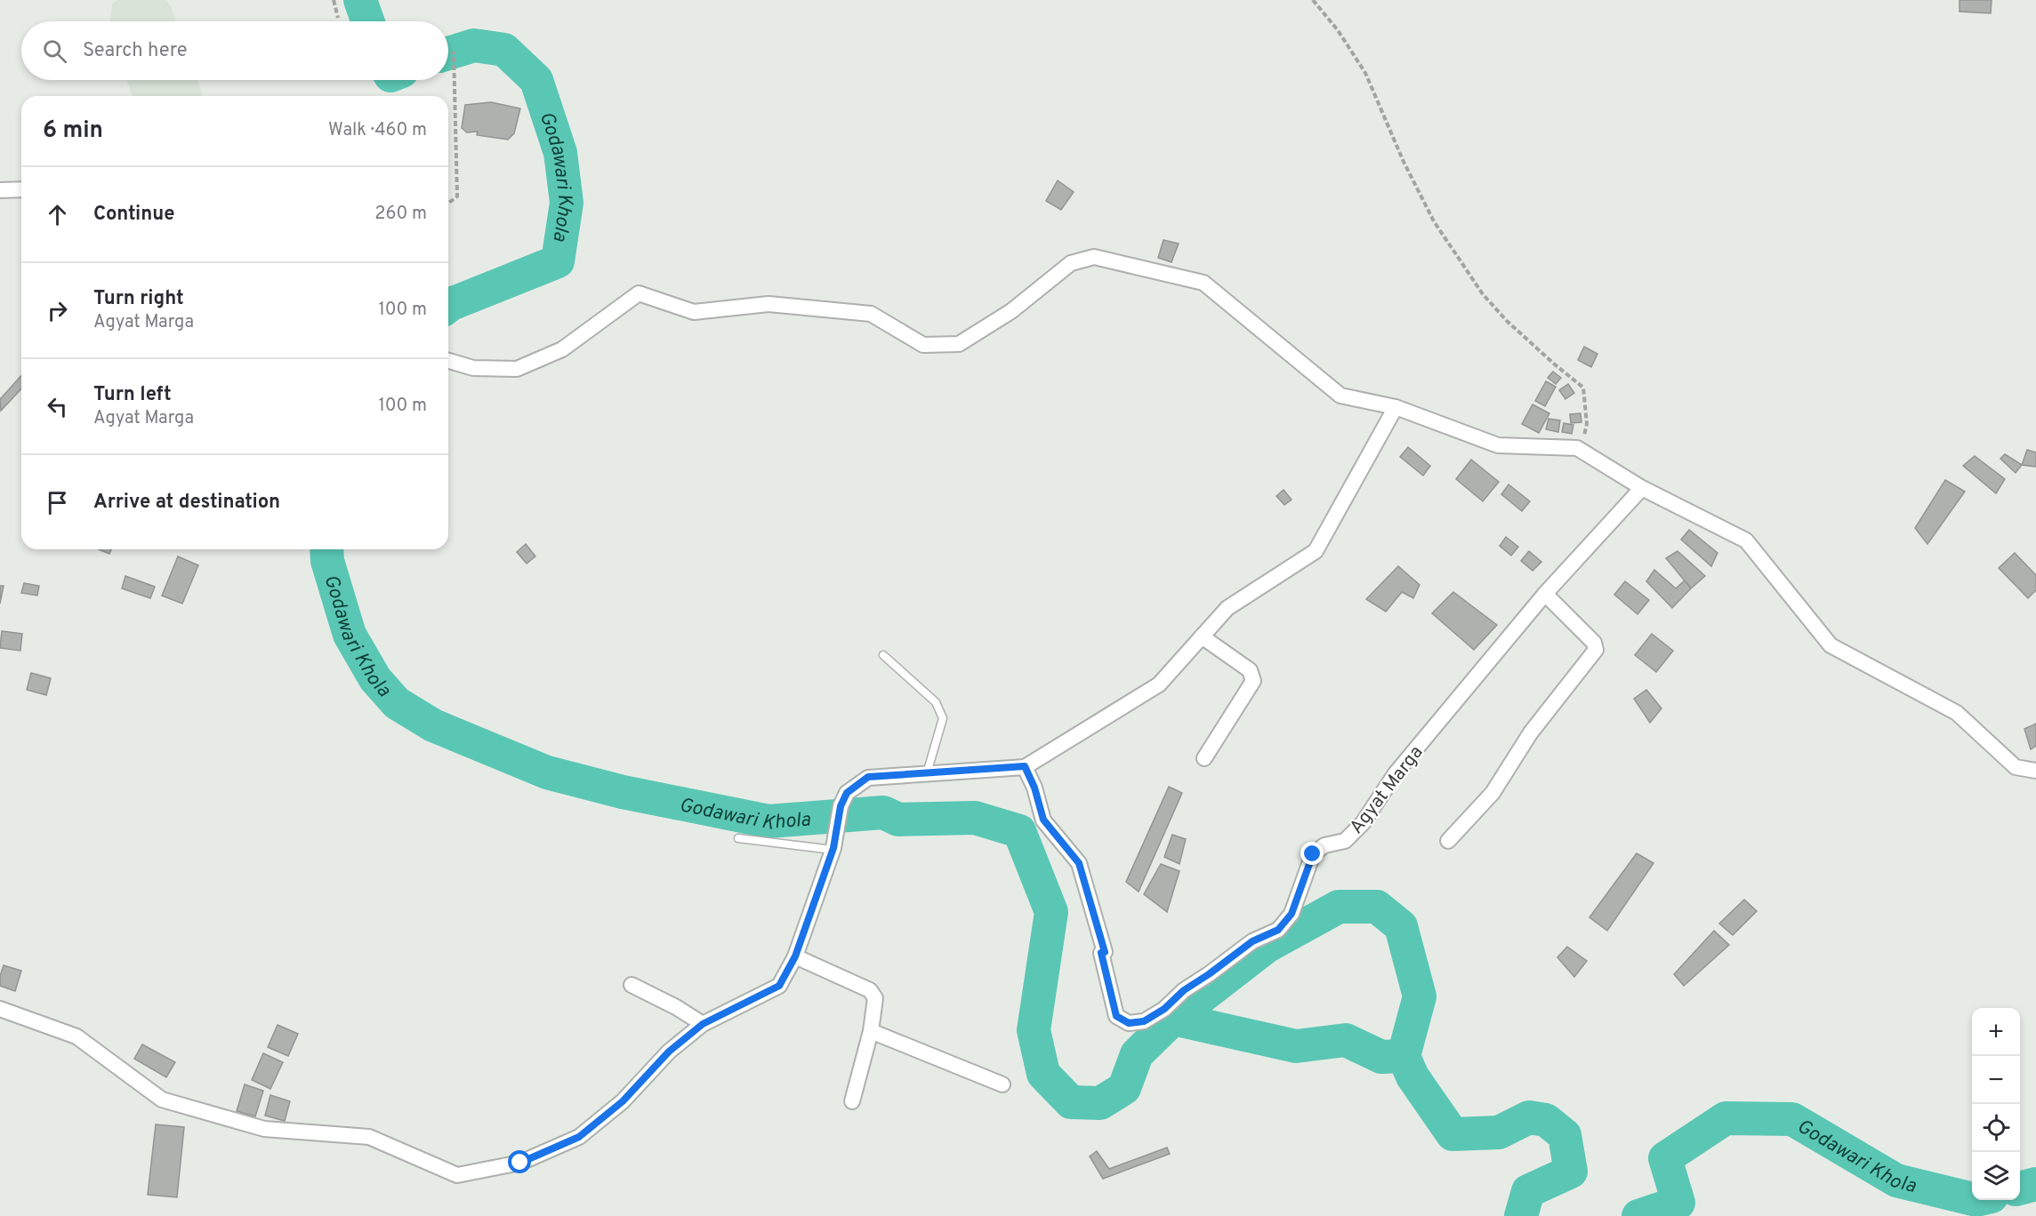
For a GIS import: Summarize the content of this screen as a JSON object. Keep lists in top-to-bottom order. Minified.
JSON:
{"streets":{"street":["Agyat Marga"]},"water":["Godawari Khola"],"page":{"search":"Search here","heading":["6 min","Walk · 460 m"],"list":[["Continue","260 m"],["Turn right","Agyat Marga","100 m"],["Turn left","Agyat Marga","100 m"],"Arrive at destination"],"map_buttons":["+","−"]}}
